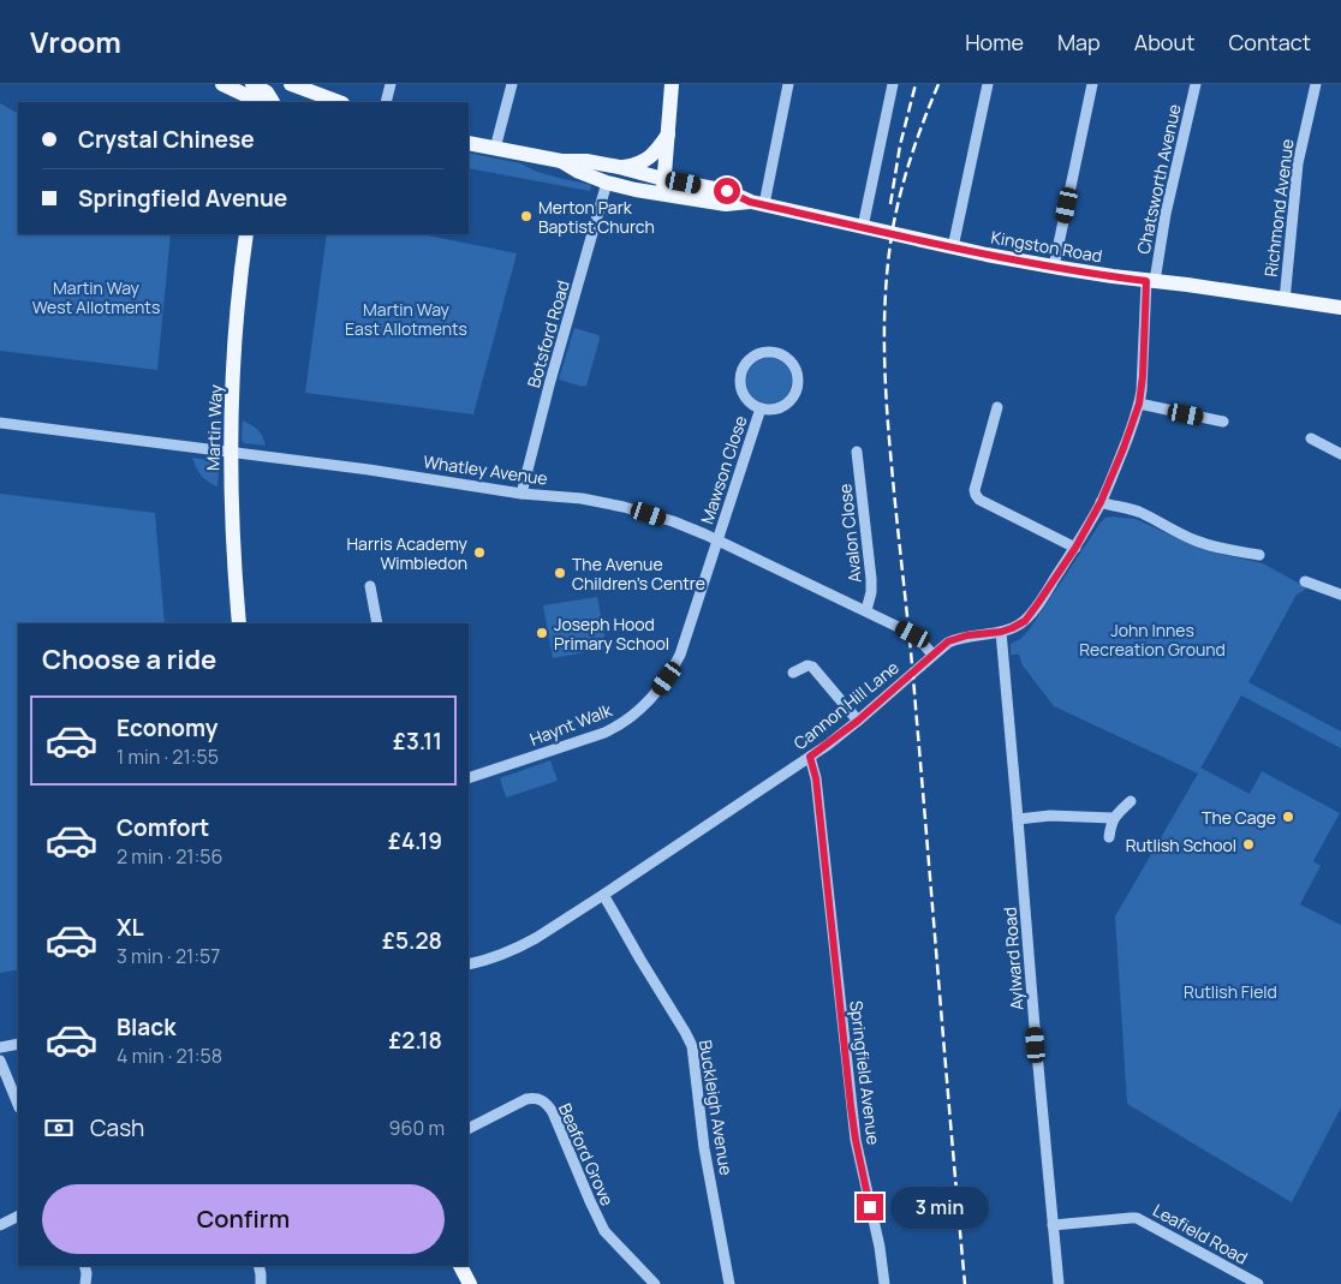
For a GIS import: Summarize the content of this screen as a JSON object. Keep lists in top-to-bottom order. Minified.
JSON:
{"streets":{"main road":["Kingston Road","Martin Way"],"street":["Chatsworth Avenue","Richmond Avenue","Botsford Road","Whatley Avenue","Mawson Close","Avalon Close","Cannon Hill Lane","Haynt Walk","Aylward Road","Springfield Avenue","Buckleigh Avenue","Beaford Grove","Leafield Road"]},"crossings":[["Chatsworth Avenue","Kingston Road"],["Chatsworth Avenue","Cannon Hill Lane"],["Richmond Avenue","Kingston Road"],["Kingston Road","Botsford Road"],["Kingston Road","Cannon Hill Lane"],["Botsford Road","Whatley Avenue"],["Martin Way","Whatley Avenue"],["Whatley Avenue","Mawson Close"],["Whatley Avenue","Avalon Close"],["Whatley Avenue","Cannon Hill Lane"],["Whatley Avenue","Haynt Walk"],["Mawson Close","Haynt Walk"],["Cannon Hill Lane","Aylward Road"],["Cannon Hill Lane","Springfield Avenue"],["Cannon Hill Lane","Buckleigh Avenue"],["Aylward Road","Leafield Road"]],"parks":["Martin Way West Allotments","Martin Way East Allotments","John Innes Recreation Ground","Rutlish Field"],"places":["Merton Park Baptist Church","Harris Academy Wimbledon","The Avenue Children's Centre","Joseph Hood Primary School","The Cage","Rutlish School"],"page":{"header":"Vroom","nav":["Home","Map","About","Contact"],"banner":["Crystal Chinese","Springfield Avenue"],"heading":"Choose a ride","list":[{"name":"Economy","note":"1 min · 21:55","value":"£3.11"},{"name":"Comfort","note":"2 min · 21:56","value":"£4.19"},{"name":"XL","note":"3 min · 21:57","value":"£5.28"},{"name":"Black","note":"4 min · 21:58","value":"£2.18"}],"pay":["Cash","960 m"],"buttons":"Confirm","bubble":"3 min"}}
